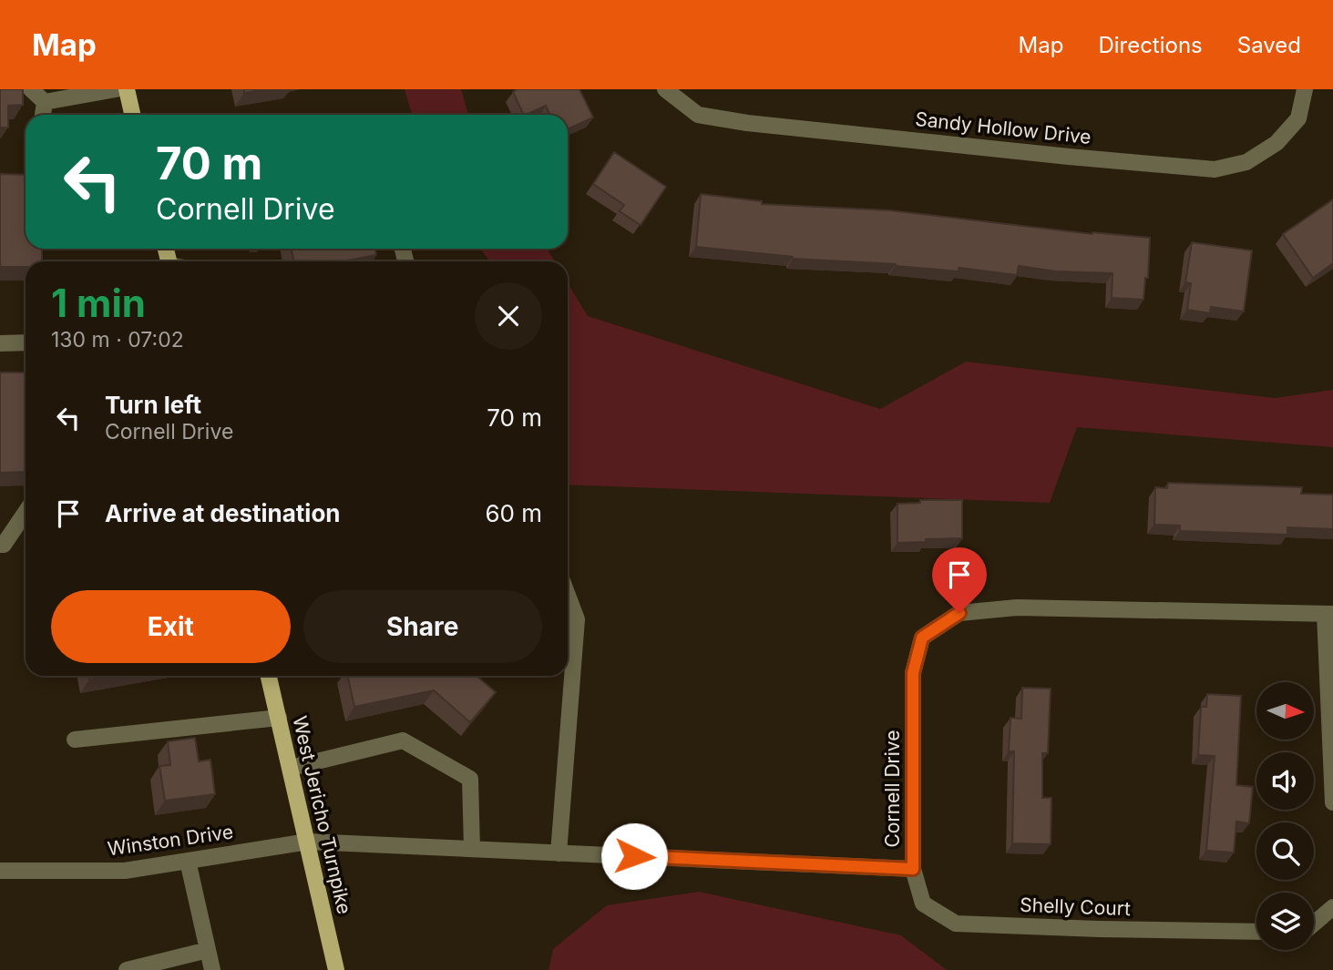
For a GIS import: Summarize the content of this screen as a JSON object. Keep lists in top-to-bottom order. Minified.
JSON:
{"streets":{"main road":["West Jericho Turnpike"],"street":["Sandy Hollow Drive","Cornell Drive","Winston Drive","Shelly Court"]},"crossings":[["Cornell Drive","West Jericho Turnpike"],["Cornell Drive","Winston Drive"],["Cornell Drive","Shelly Court"],["West Jericho Turnpike","Winston Drive"]],"north":"right","page":{"header":"Map","nav":["Map","Directions","Saved"],"turn":["70 m","Cornell Drive"],"heading":["1 min","130 m · 07:02"],"list":[{"name":"Turn left","note":"Cornell Drive","value":"70 m"},{"name":"Arrive at destination","value":"60 m"}],"buttons":["Exit","Share"]}}
